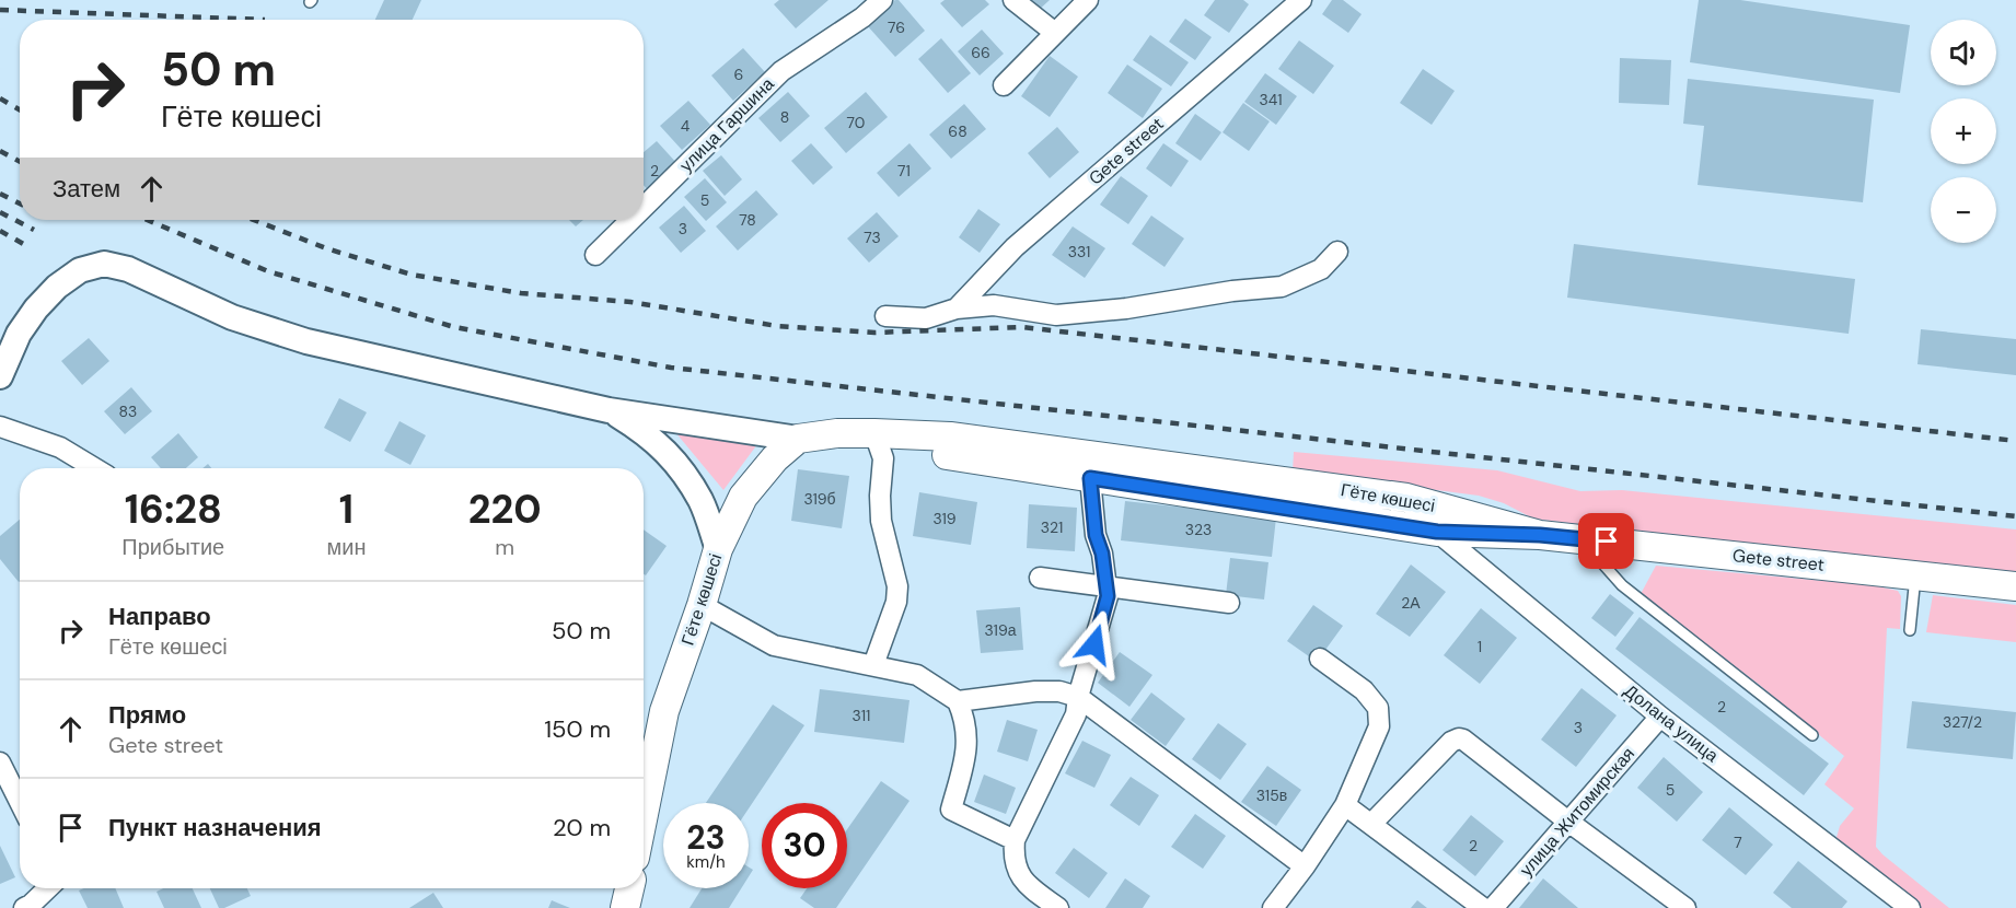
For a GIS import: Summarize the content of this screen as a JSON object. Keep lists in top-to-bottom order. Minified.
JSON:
{"streets":{"main road":["Gete street","Гёте көшесі"],"street":["улица Гаршина","Долана улица","улица Житомирская"]},"crossings":[["Gete street","Гёте көшесі"],["Гёте көшесі","Долана улица"],["Долана улица","улица Житомирская"]],"house_numbers":["76","66","6","341","8","70","4","68","2","71","5","78","3","73","331","83","319б","319","321","323","2А","319а","1","2","311","327/2","3","5","315в","7","2"],"page":{"map_buttons":["+","−"],"turn":["50 m","Гёте көшесі"],"then":"Затем","eta":["16:28","Прибытие","1","мин","220","m"],"list":[{"name":"Направо","note":"Гёте көшесі","value":"50 m"},{"name":"Прямо","note":"Gete street","value":"150 m"},{"name":"Пункт назначения","value":"20 m"}],"speed":"23 km/h","limit":"30"}}
